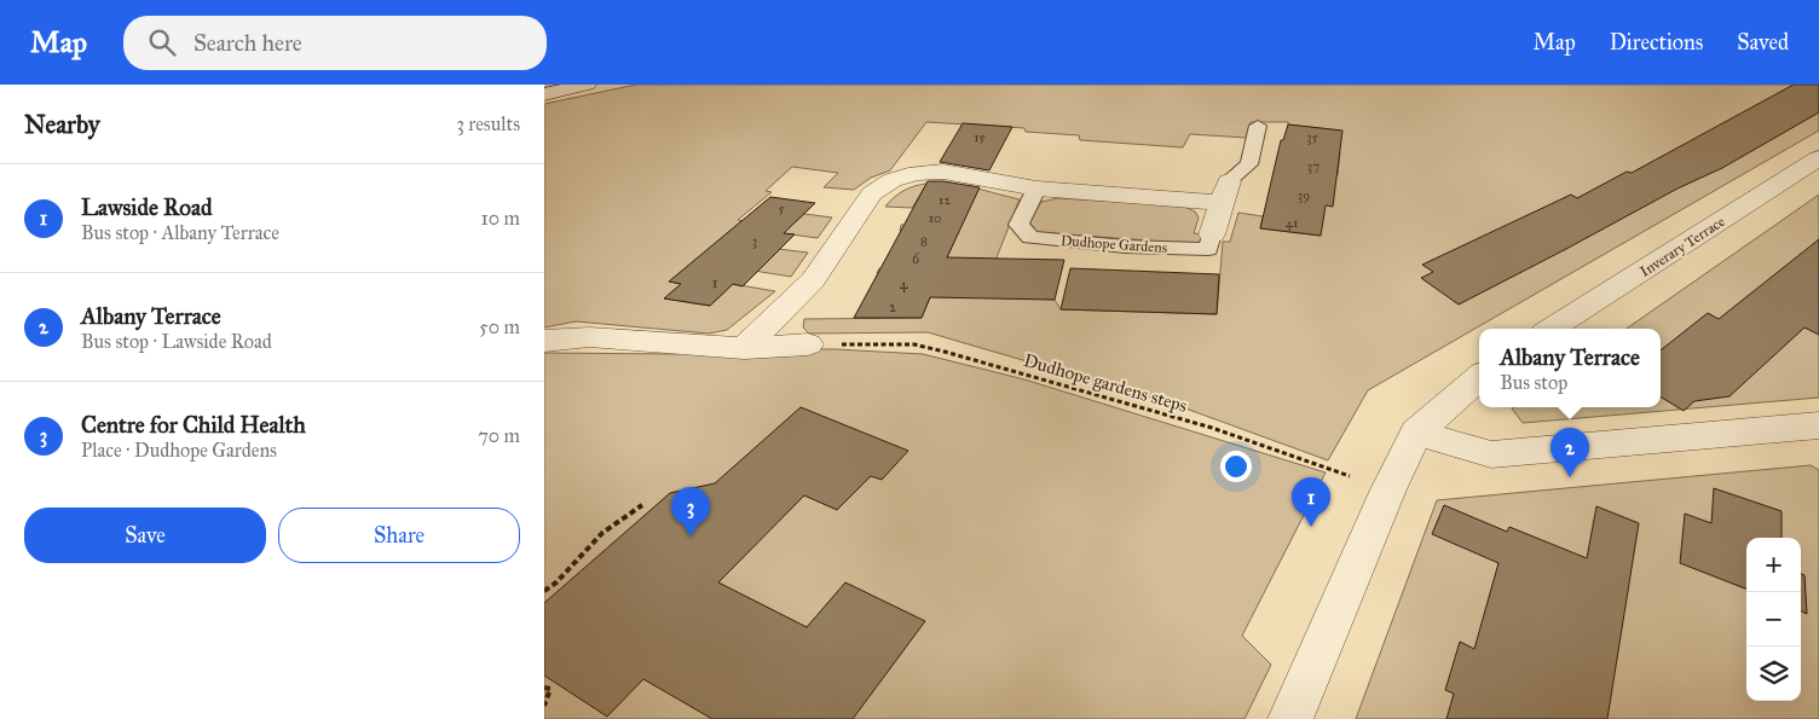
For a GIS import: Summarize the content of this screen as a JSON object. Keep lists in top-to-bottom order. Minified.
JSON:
{"streets":{"street":["Dudhope Gardens","Inverary Terrace"],"path":["Dudhope gardens steps"]},"house_numbers":["15","35","37","39","12","5","10","41","3","8","6","1","4","2"],"page":{"header":"Map","search":"Search here","nav":["Map","Directions","Saved"],"heading":["Nearby","3 results"],"list":[{"mark":"1","name":"Lawside Road","note":"Bus stop · Albany Terrace","value":"10 m"},{"mark":"2","name":"Albany Terrace","note":"Bus stop · Lawside Road","value":"50 m"},{"mark":"3","name":"Centre for Child Health","note":"Place · Dudhope Gardens","value":"70 m"}],"popup":["Albany Terrace","Bus stop"],"pins":["2","1","3"],"buttons":["Save","Share"],"map_buttons":["+","−"]}}
